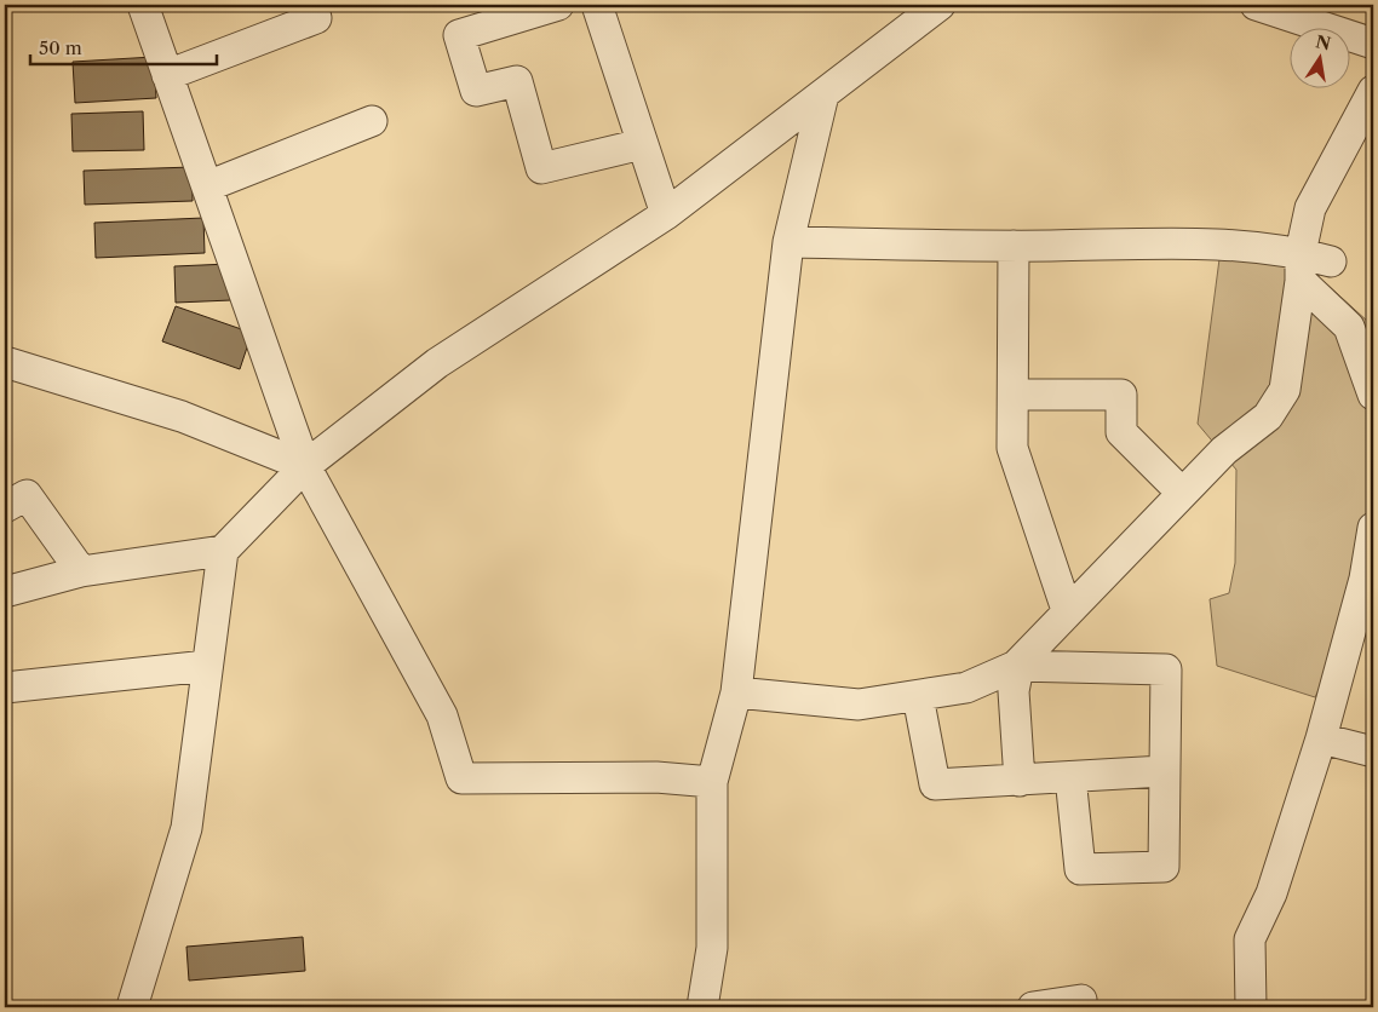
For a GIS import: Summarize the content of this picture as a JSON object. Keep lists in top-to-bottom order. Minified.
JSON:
{"scale_bar":"50 m","north":"top"}
